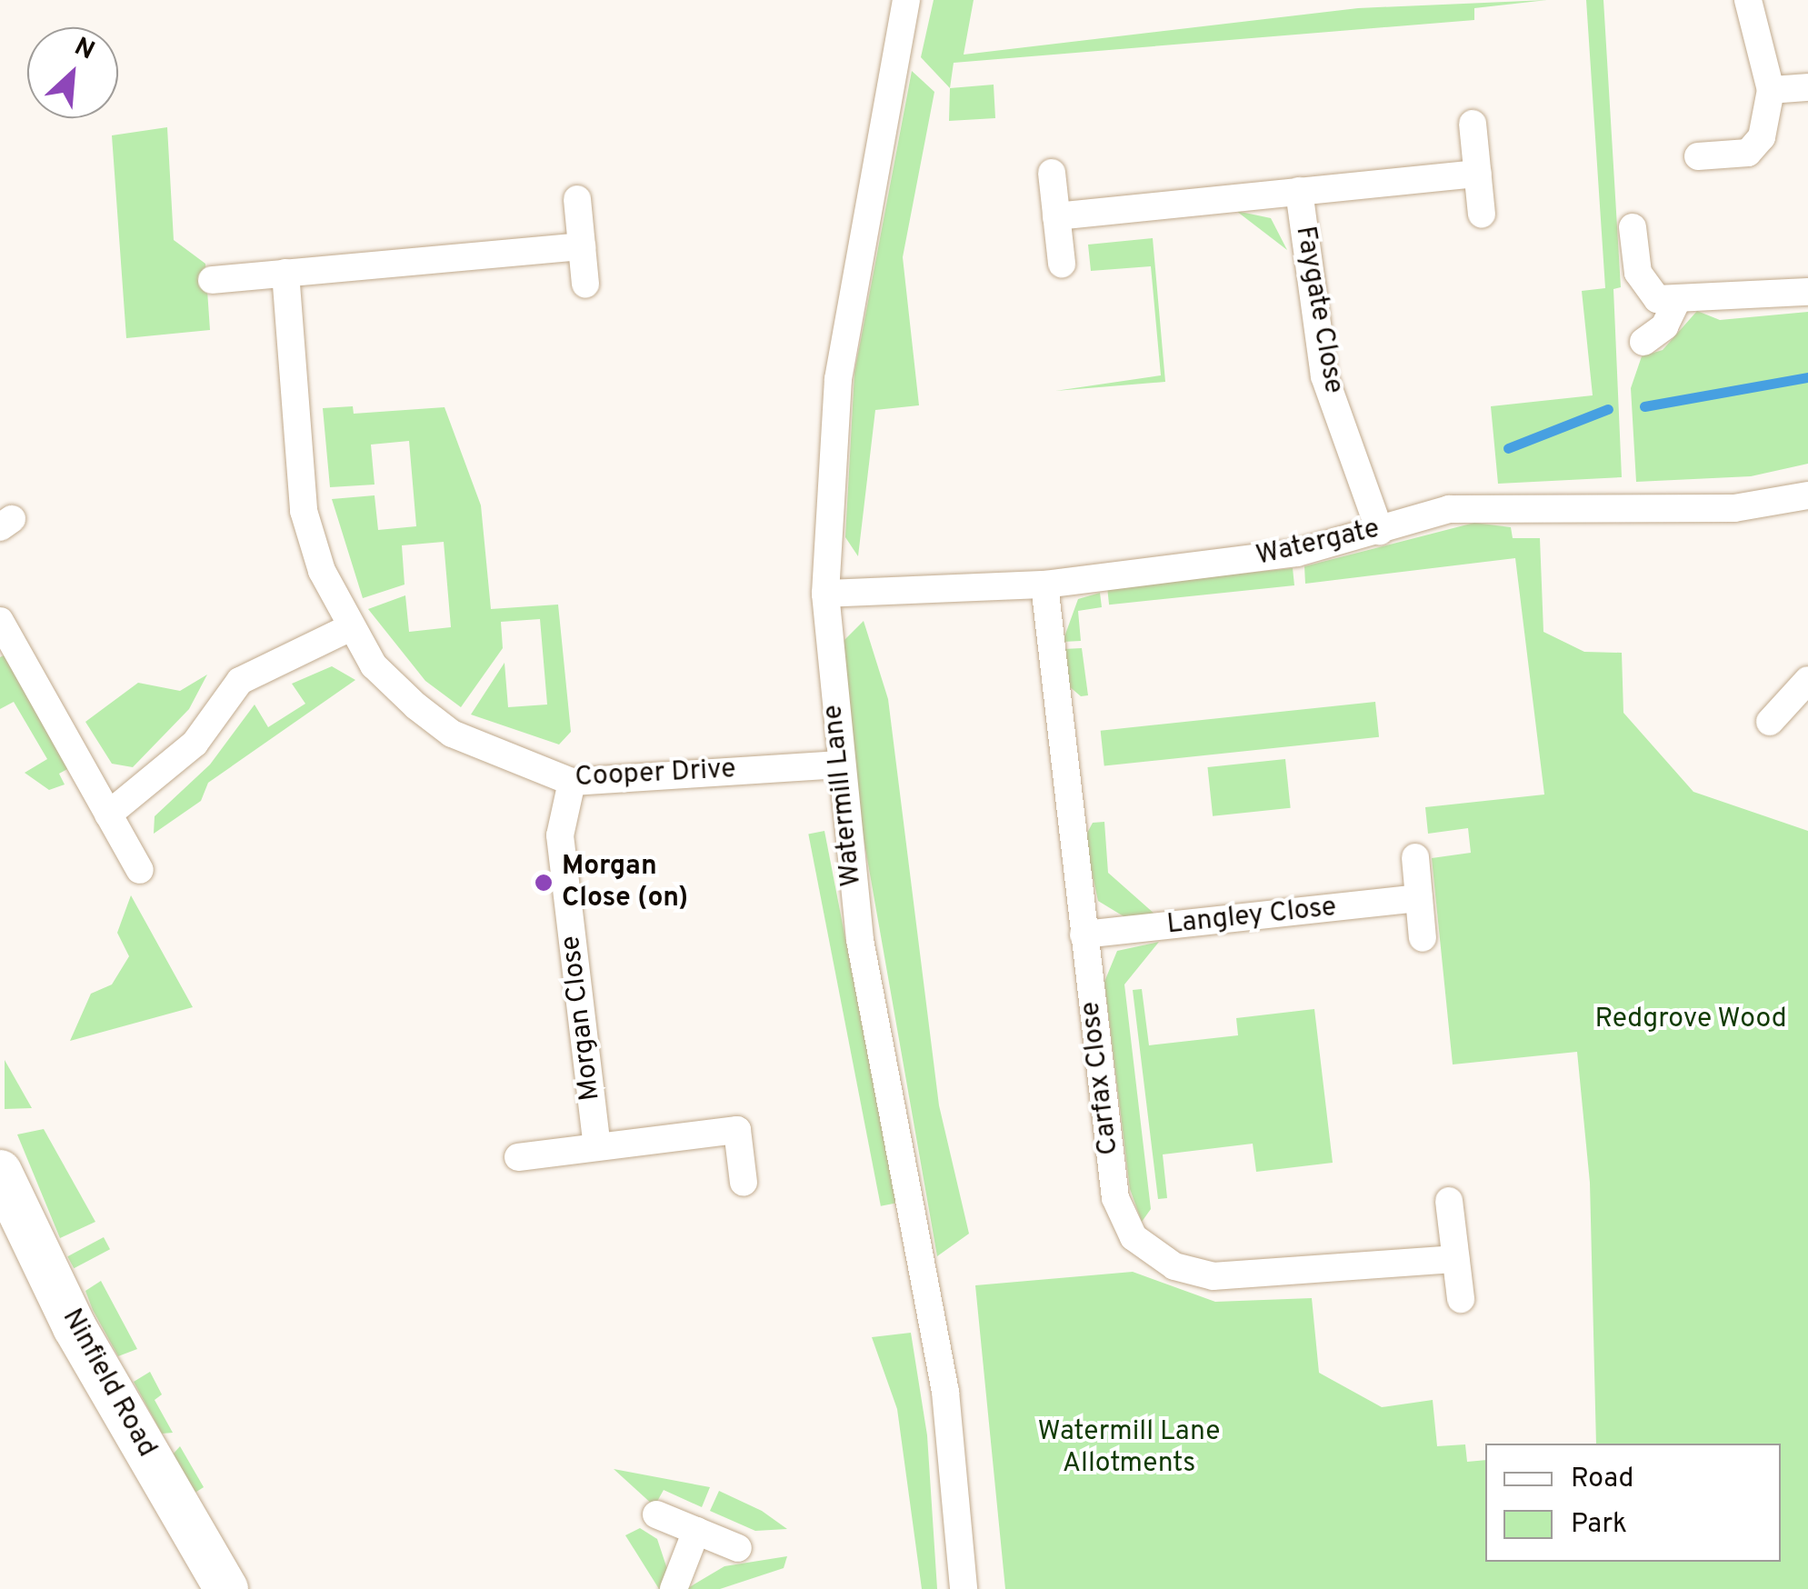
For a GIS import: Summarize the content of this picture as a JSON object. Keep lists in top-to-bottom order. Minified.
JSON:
{"streets":{"main road":["Ninfield Road"],"street":["Faygate Close","Watergate","Cooper Drive","Watermill Lane","Langley Close","Morgan Close","Carfax Close"]},"crossings":[["Faygate Close","Watergate"],["Watergate","Watermill Lane"],["Watergate","Carfax Close"],["Cooper Drive","Watermill Lane"],["Cooper Drive","Morgan Close"],["Langley Close","Carfax Close"]],"parks":["Redgrove Wood","Watermill Lane Allotments"],"places":["Morgan Close (on)"],"legend":["Road","Park"],"north":"top right"}
